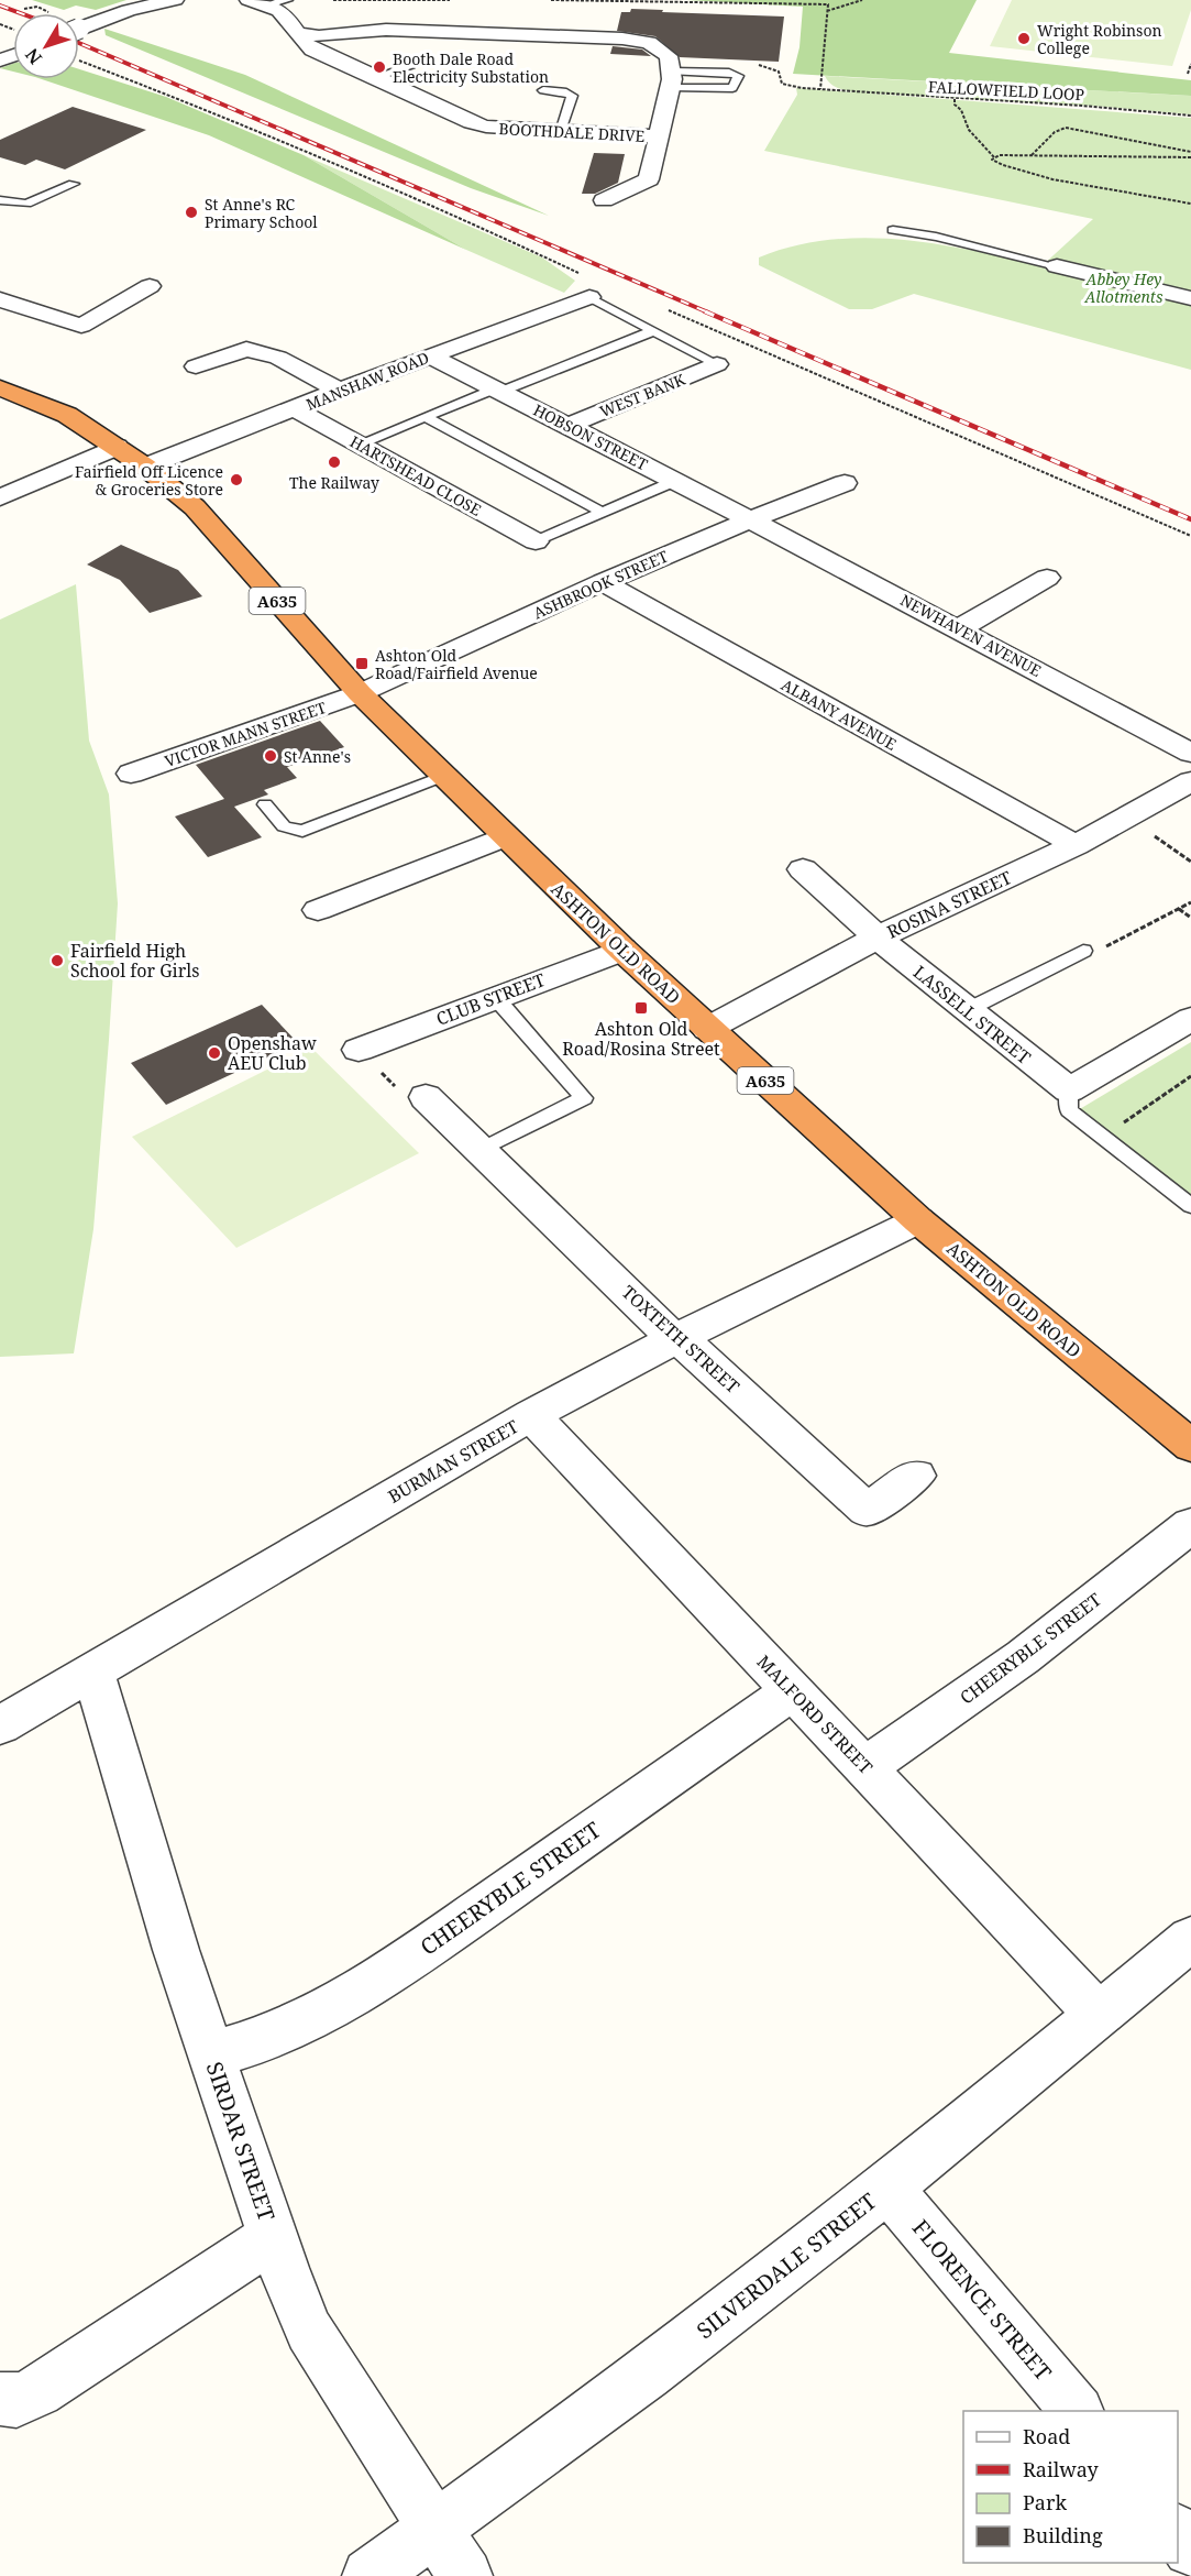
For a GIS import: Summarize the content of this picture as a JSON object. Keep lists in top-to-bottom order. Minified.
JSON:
{"streets":{"highway":["A635","ASHTON OLD ROAD"],"street":["BOOTHDALE DRIVE","MANSHAW ROAD","WEST BANK","HOBSON STREET","HARTSHEAD CLOSE","ASHBROOK STREET","NEWHAVEN AVENUE","ALBANY AVENUE","VICTOR MANN STREET","ROSINA STREET","CLUB STREET","LASSELL STREET","TOXTETH STREET","BURMAN STREET","CHEERYBLE STREET","MALFORD STREET","SIRDAR STREET","SILVERDALE STREET","FLORENCE STREET"],"path":["FALLOWFIELD LOOP"]},"crossings":[["MANSHAW ROAD","HOBSON STREET"],["MANSHAW ROAD","HARTSHEAD CLOSE"],["MANSHAW ROAD","ASHTON OLD ROAD"],["WEST BANK","HOBSON STREET"],["HOBSON STREET","ASHBROOK STREET"],["HOBSON STREET","NEWHAVEN AVENUE"],["ASHBROOK STREET","NEWHAVEN AVENUE"],["ASHBROOK STREET","ALBANY AVENUE"],["ASHBROOK STREET","VICTOR MANN STREET"],["ASHBROOK STREET","ASHTON OLD ROAD"],["ALBANY AVENUE","ROSINA STREET"],["VICTOR MANN STREET","ASHTON OLD ROAD"],["ROSINA STREET","ASHTON OLD ROAD"],["ROSINA STREET","LASSELL STREET"],["ASHTON OLD ROAD","CLUB STREET"],["ASHTON OLD ROAD","BURMAN STREET"],["TOXTETH STREET","BURMAN STREET"],["BURMAN STREET","MALFORD STREET"],["BURMAN STREET","SIRDAR STREET"],["CHEERYBLE STREET","MALFORD STREET"],["CHEERYBLE STREET","SIRDAR STREET"],["MALFORD STREET","SILVERDALE STREET"],["SIRDAR STREET","SILVERDALE STREET"],["SILVERDALE STREET","FLORENCE STREET"]],"parks":["Abbey Hey Allotments"],"places":{"other":["Wright Robinson College","Booth Dale Road Electricity Substation","St Anne's RC Primary School","The Railway","Fairfield Off Licence & Groceries Store","St Anne's","Fairfield High School for Girls","Openshaw AEU Club"],"transit":["Ashton Old Road/Fairfield Avenue","Ashton Old Road/Rosina Street"]},"legend":["Road","Railway","Park","Building"],"north":"bottom left"}
